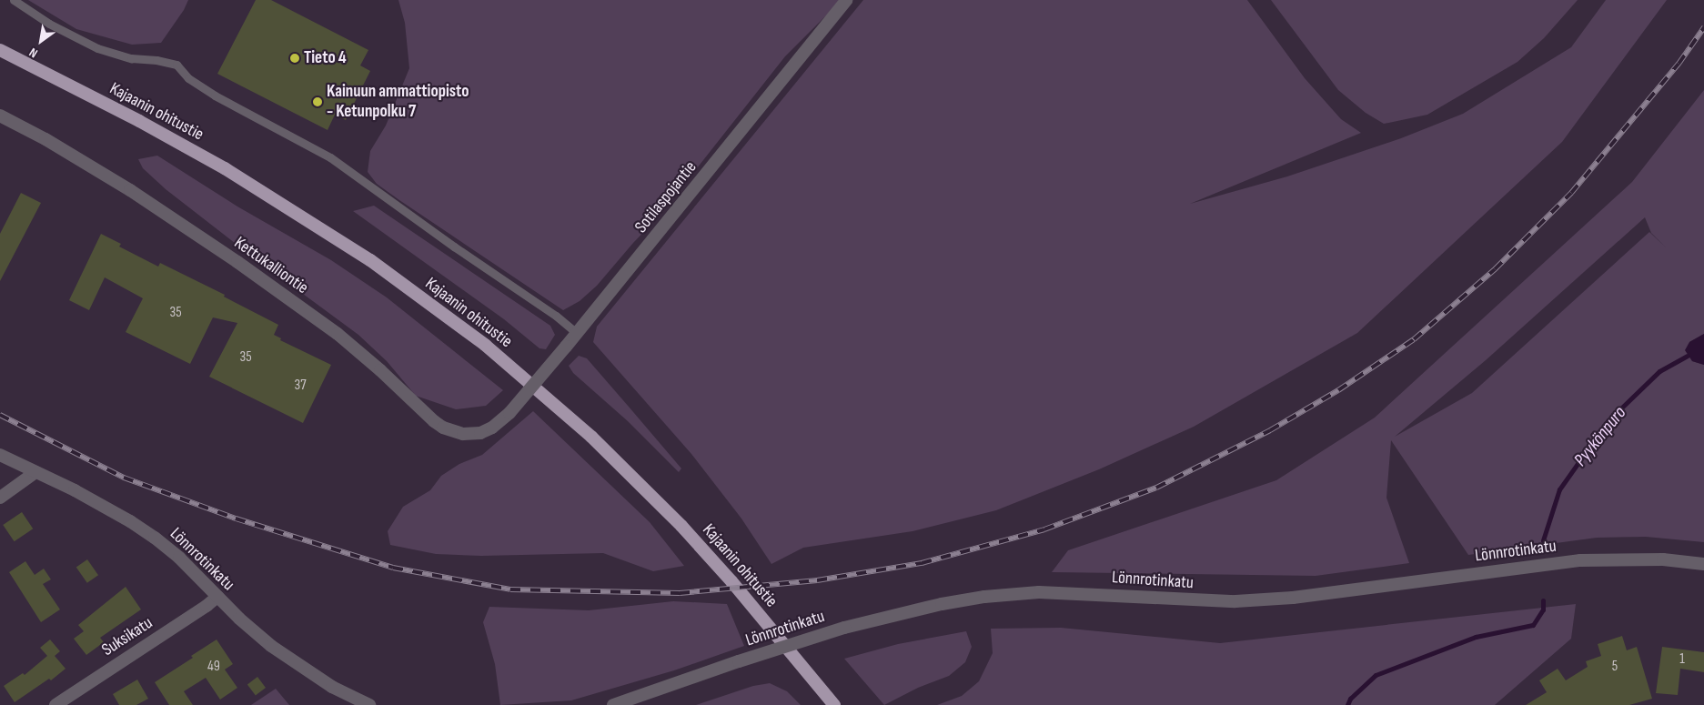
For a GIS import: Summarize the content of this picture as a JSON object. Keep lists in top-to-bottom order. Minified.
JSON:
{"streets":{"highway":["Kajaanin ohitustie"],"street":["Sotilaspojantie","Kettukalliontie","Lönnrotinkatu","Suksikatu"]},"crossings":[["Sotilaspojantie","Kettukalliontie"],["Lönnrotinkatu","Suksikatu"]],"water":["Pyykönpuro"],"places":["Tieto 4","Kainuun ammattiopisto - Ketunpolku 7"],"house_numbers":["35","35","37","1","49","5"],"north":"bottom left"}
